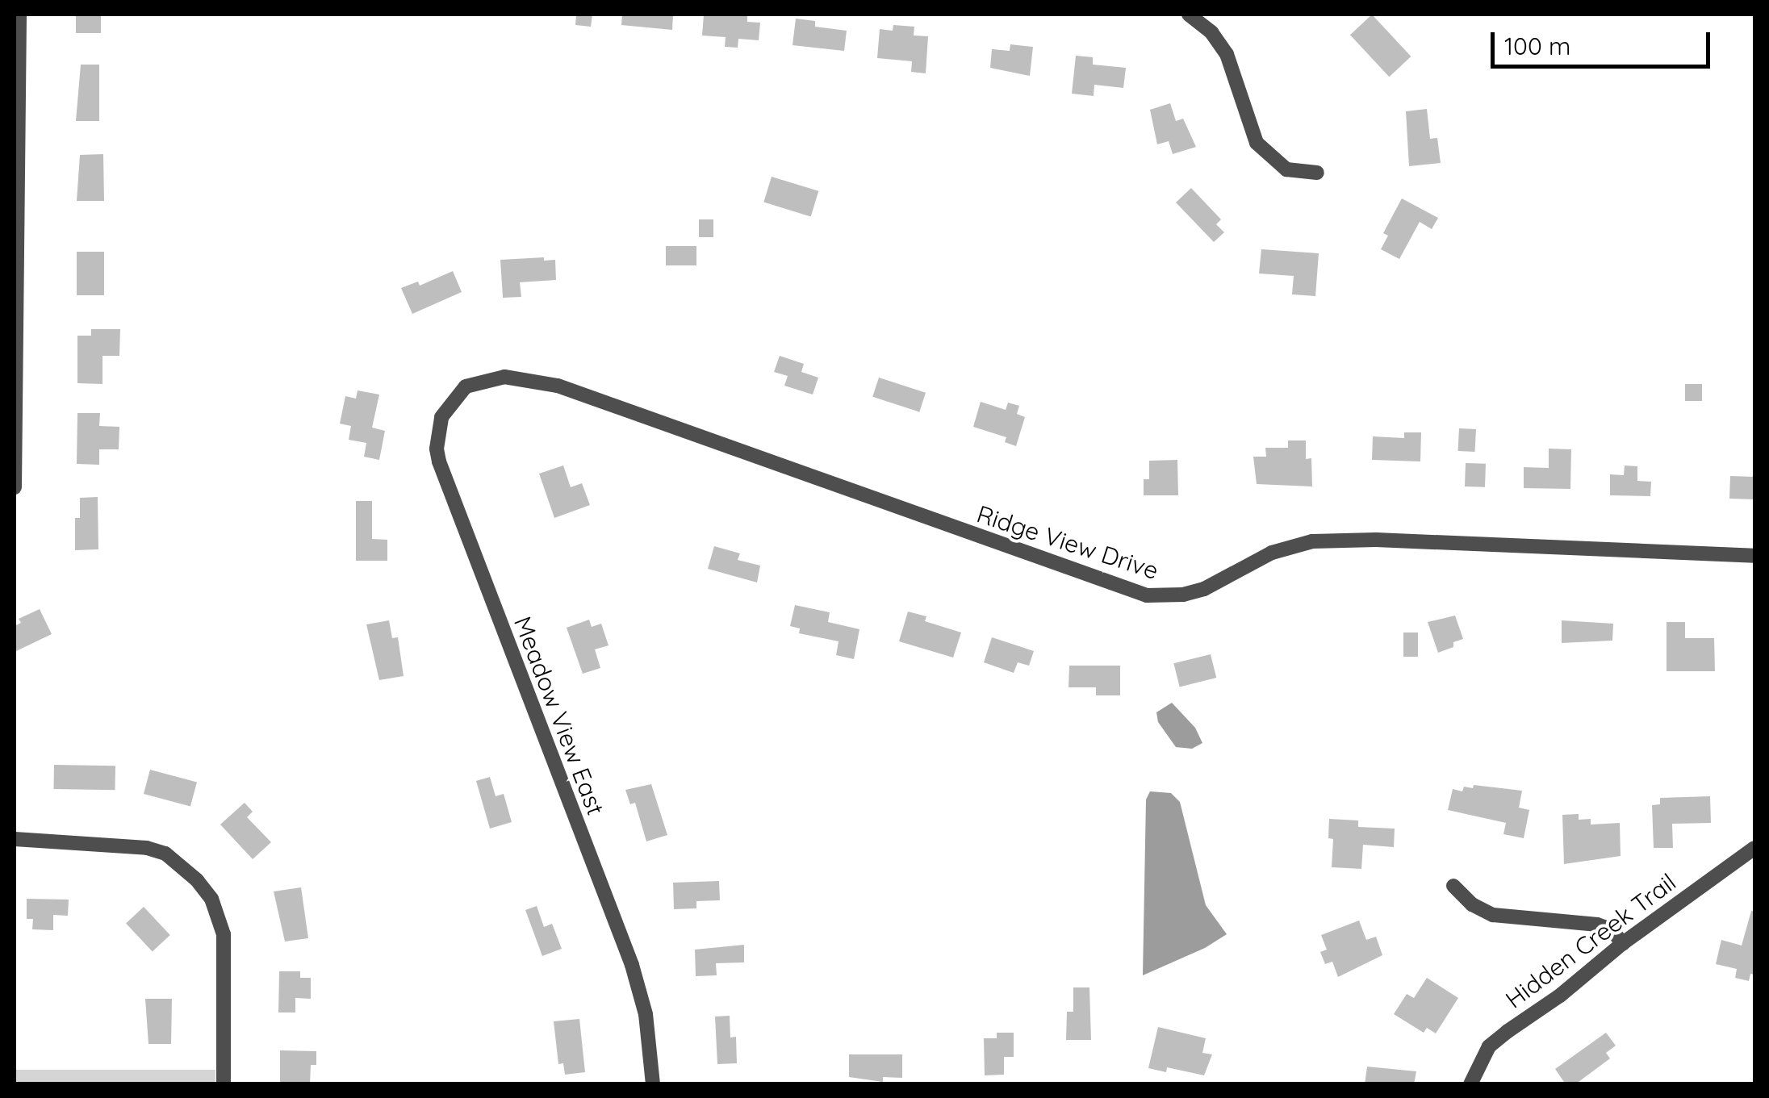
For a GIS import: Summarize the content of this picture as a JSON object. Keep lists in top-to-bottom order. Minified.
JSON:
{"streets":{"street":["Ridge View Drive","Meadow View East","Hidden Creek Trail"]},"crossings":[["Ridge View Drive","Meadow View East"]],"scale_bar":"100 m"}
